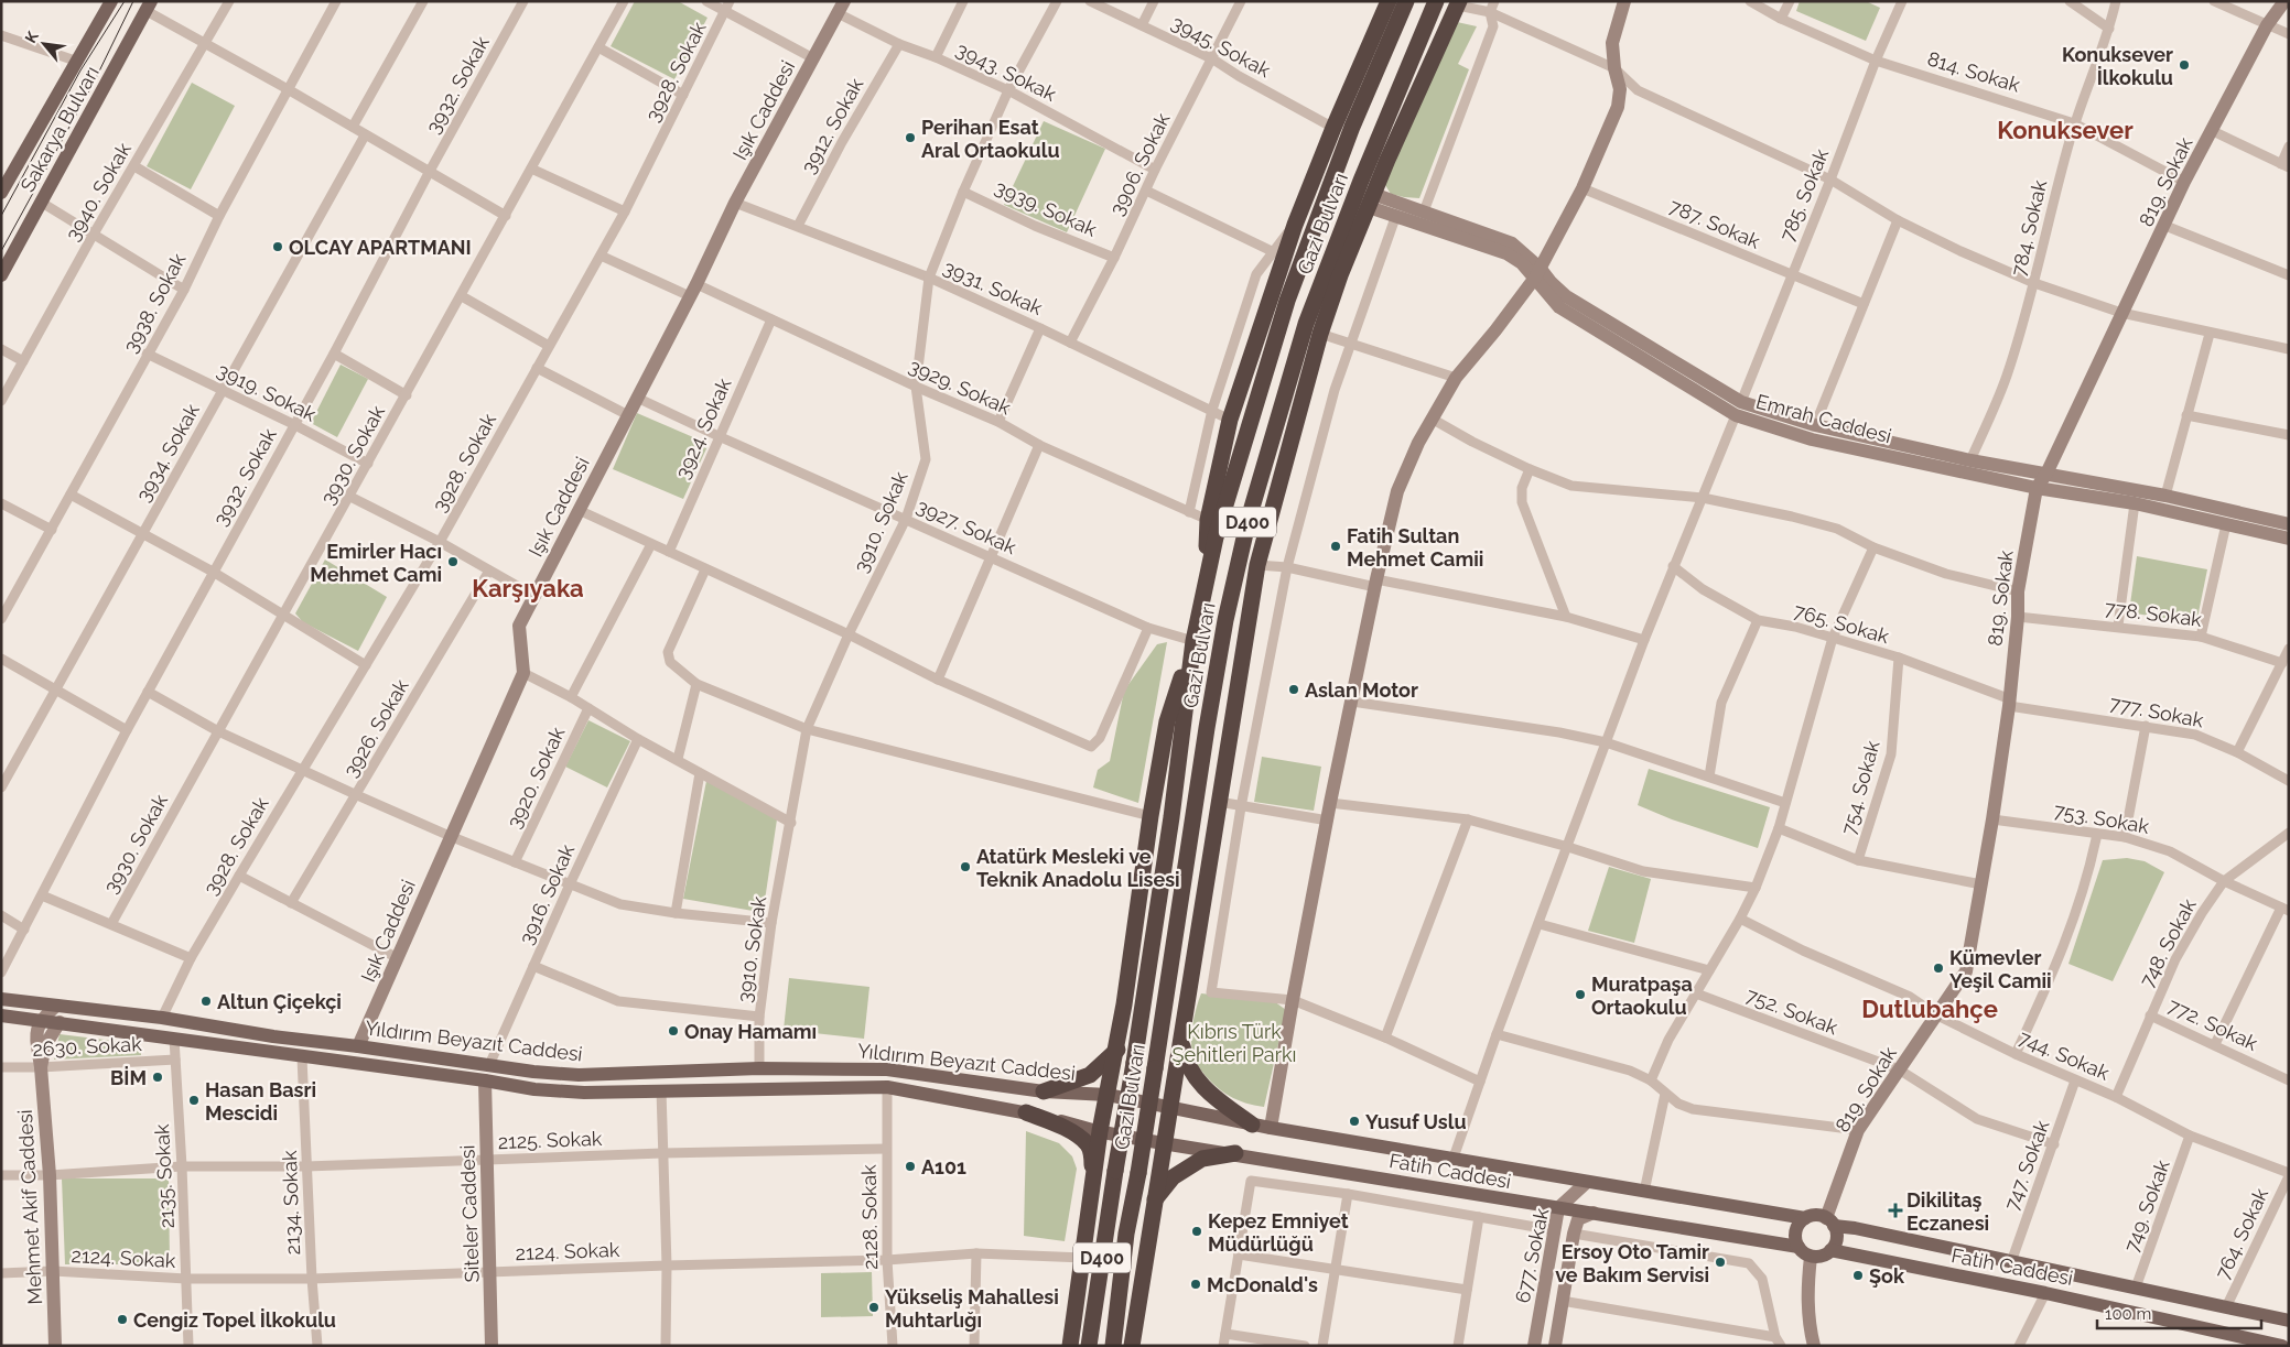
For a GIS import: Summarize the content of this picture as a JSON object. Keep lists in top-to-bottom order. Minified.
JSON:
{"streets":{"highway":["Gazi Bulvarı","D400"],"main road":["Sakarya Bulvarı","Yıldırım Beyazıt Caddesi","Fatih Caddesi"],"street":["3945. Sokak","3928. Sokak","3943. Sokak","814. Sokak","3932. Sokak","Işık Caddesi","3912. Sokak","3906. Sokak","819. Sokak","3940. Sokak","785. Sokak","3939. Sokak","787. Sokak","784. Sokak","3931. Sokak","3938. Sokak","3929. Sokak","3919. Sokak","Emrah Caddesi","3924. Sokak","3934. Sokak","3930. Sokak","3910. Sokak","3927. Sokak","778. Sokak","765. Sokak","777. Sokak","3926. Sokak","3920. Sokak","754. Sokak","753. Sokak","3916. Sokak","748. Sokak","752. Sokak","772. Sokak","2630. Sokak","744. Sokak","2125. Sokak","747. Sokak","2135. Sokak","2134. Sokak","749. Sokak","Mehmet Akif Caddesi","Siteler Caddesi","2128. Sokak","764. Sokak","2124. Sokak","677. Sokak"]},"crossings":[["3945. Sokak","3906. Sokak"],["3928. Sokak","Yıldırım Beyazıt Caddesi"],["3943. Sokak","Işık Caddesi"],["3943. Sokak","3912. Sokak"],["3943. Sokak","3906. Sokak"],["3943. Sokak","3910. Sokak"],["814. Sokak","819. Sokak"],["814. Sokak","785. Sokak"],["814. Sokak","784. Sokak"],["3932. Sokak","3919. Sokak"],["Işık Caddesi","3931. Sokak"],["Işık Caddesi","3929. Sokak"],["Işık Caddesi","3927. Sokak"],["Işık Caddesi","Yıldırım Beyazıt Caddesi"],["3912. Sokak","3931. Sokak"],["3906. Sokak","3939. Sokak"],["3906. Sokak","3931. Sokak"],["819. Sokak","Emrah Caddesi"],["819. Sokak","778. Sokak"],["819. Sokak","765. Sokak"],["819. Sokak","777. Sokak"],["819. Sokak","753. Sokak"],["819. Sokak","752. Sokak"],["819. Sokak","744. Sokak"],["819. Sokak","Fatih Caddesi"],["785. Sokak","787. Sokak"],["785. Sokak","Emrah Caddesi"],["785. Sokak","765. Sokak"],["785. Sokak","Fatih Caddesi"],["3939. Sokak","3910. Sokak"],["Gazi Bulvarı","3927. Sokak"],["784. Sokak","Emrah Caddesi"],["3931. Sokak","3910. Sokak"],["3938. Sokak","3919. Sokak"],["3929. Sokak","3924. Sokak"],["3929. Sokak","3910. Sokak"],["3919. Sokak","3934. Sokak"],["3919. Sokak","3930. Sokak"],["3924. Sokak","3927. Sokak"],["3910. Sokak","3927. Sokak"],["3910. Sokak","Yıldırım Beyazıt Caddesi"],["765. Sokak","777. Sokak"],["765. Sokak","754. Sokak"],["753. Sokak","748. Sokak"],["3916. Sokak","Yıldırım Beyazıt Caddesi"],["748. Sokak","772. Sokak"],["748. Sokak","744. Sokak"],["752. Sokak","747. Sokak"],["Yıldırım Beyazıt Caddesi","Fatih Caddesi"],["Yıldırım Beyazıt Caddesi","2135. Sokak"],["Yıldırım Beyazıt Caddesi","2134. Sokak"],["Yıldırım Beyazıt Caddesi","Mehmet Akif Caddesi"],["Yıldırım Beyazıt Caddesi","Siteler Caddesi"],["Yıldırım Beyazıt Caddesi","2128. Sokak"],["2630. Sokak","2135. Sokak"],["2630. Sokak","Mehmet Akif Caddesi"],["744. Sokak","747. Sokak"],["744. Sokak","749. Sokak"],["744. Sokak","764. Sokak"],["2125. Sokak","2135. Sokak"],["2125. Sokak","2134. Sokak"],["2125. Sokak","Mehmet Akif Caddesi"],["2125. Sokak","Siteler Caddesi"],["2125. Sokak","2128. Sokak"],["Fatih Caddesi","677. Sokak"],["2135. Sokak","2124. Sokak"],["2134. Sokak","2124. Sokak"],["Mehmet Akif Caddesi","2124. Sokak"],["Siteler Caddesi","2124. Sokak"],["2128. Sokak","2124. Sokak"]],"districts":["Konuksever","Karşıyaka","Dutlubahçe"],"parks":["Kıbrıs Türk Şehitleri Parkı"],"places":{"other":["Konuksever İlkokulu","Perihan Esat Aral Ortaokulu","OLCAY APARTMANI","Fatih Sultan Mehmet Camii","Emirler Hacı Mehmet Cami","Aslan Motor","Atatürk Mesleki ve Teknik Anadolu Lisesi","Kümevler Yeşil Camii","Muratpaşa Ortaokulu","Altun Çiçekçi","Onay Hamamı","BİM","Hasan Basri Mescidi","Yusuf Uslu","A101","Kepez Emniyet Müdürlüğü","Ersoy Oto Tamir ve Bakım Servisi","Şok","McDonald's","Yükseliş Mahallesi Muhtarlığı","Cengiz Topel İlkokulu"],"health":["Dikilitaş Eczanesi"]},"scale_bar":"100 m","north":"top left"}
